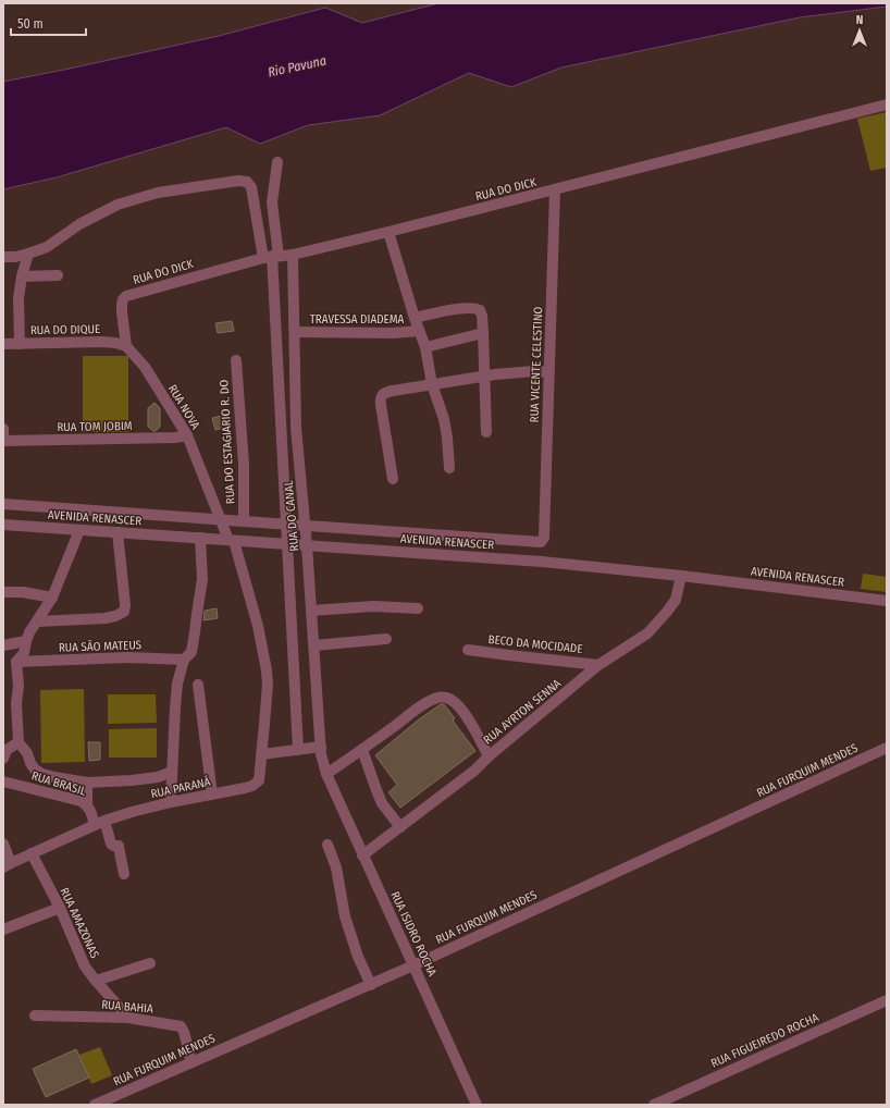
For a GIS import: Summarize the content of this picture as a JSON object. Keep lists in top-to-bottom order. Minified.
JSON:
{"streets":{"street":["RUA DO DICK","TRAVESSA DIADEMA","RUA DO DIQUE","RUA VICENTE CELESTINO","RUA NOVA","RUA TOM JOBIM","RUA DO ESTAGIARIO R. DO","RUA DO CANAL","AVENIDA RENASCER","BECO DA MOCIDADE","RUA SÃO MATEUS","RUA AYRTON SENNA","RUA FURQUIM MENDES","RUA BRASIL","RUA PARANÁ","RUA AMAZONAS","RUA ISIDRO ROCHA","RUA BAHIA","RUA FIGUEIREDO ROCHA"]},"crossings":[["RUA DO DICK","RUA DO DIQUE"],["RUA DO DICK","RUA VICENTE CELESTINO"],["RUA DO DICK","RUA NOVA"],["RUA DO DICK","RUA DO CANAL"],["TRAVESSA DIADEMA","RUA DO CANAL"],["RUA DO DIQUE","RUA NOVA"],["RUA VICENTE CELESTINO","AVENIDA RENASCER"],["RUA NOVA","RUA TOM JOBIM"],["RUA NOVA","AVENIDA RENASCER"],["RUA NOVA","RUA PARANÁ"],["RUA DO ESTAGIARIO R. DO","AVENIDA RENASCER"],["RUA DO CANAL","AVENIDA RENASCER"],["RUA DO CANAL","RUA ISIDRO ROCHA"],["AVENIDA RENASCER","RUA AYRTON SENNA"],["BECO DA MOCIDADE","RUA AYRTON SENNA"],["RUA AYRTON SENNA","RUA ISIDRO ROCHA"],["RUA FURQUIM MENDES","RUA ISIDRO ROCHA"],["RUA FURQUIM MENDES","RUA BAHIA"],["RUA BRASIL","RUA PARANÁ"],["RUA PARANÁ","RUA AMAZONAS"],["RUA AMAZONAS","RUA BAHIA"]],"water":["Rio Pavuna"],"scale_bar":"50 m","north":"top"}
